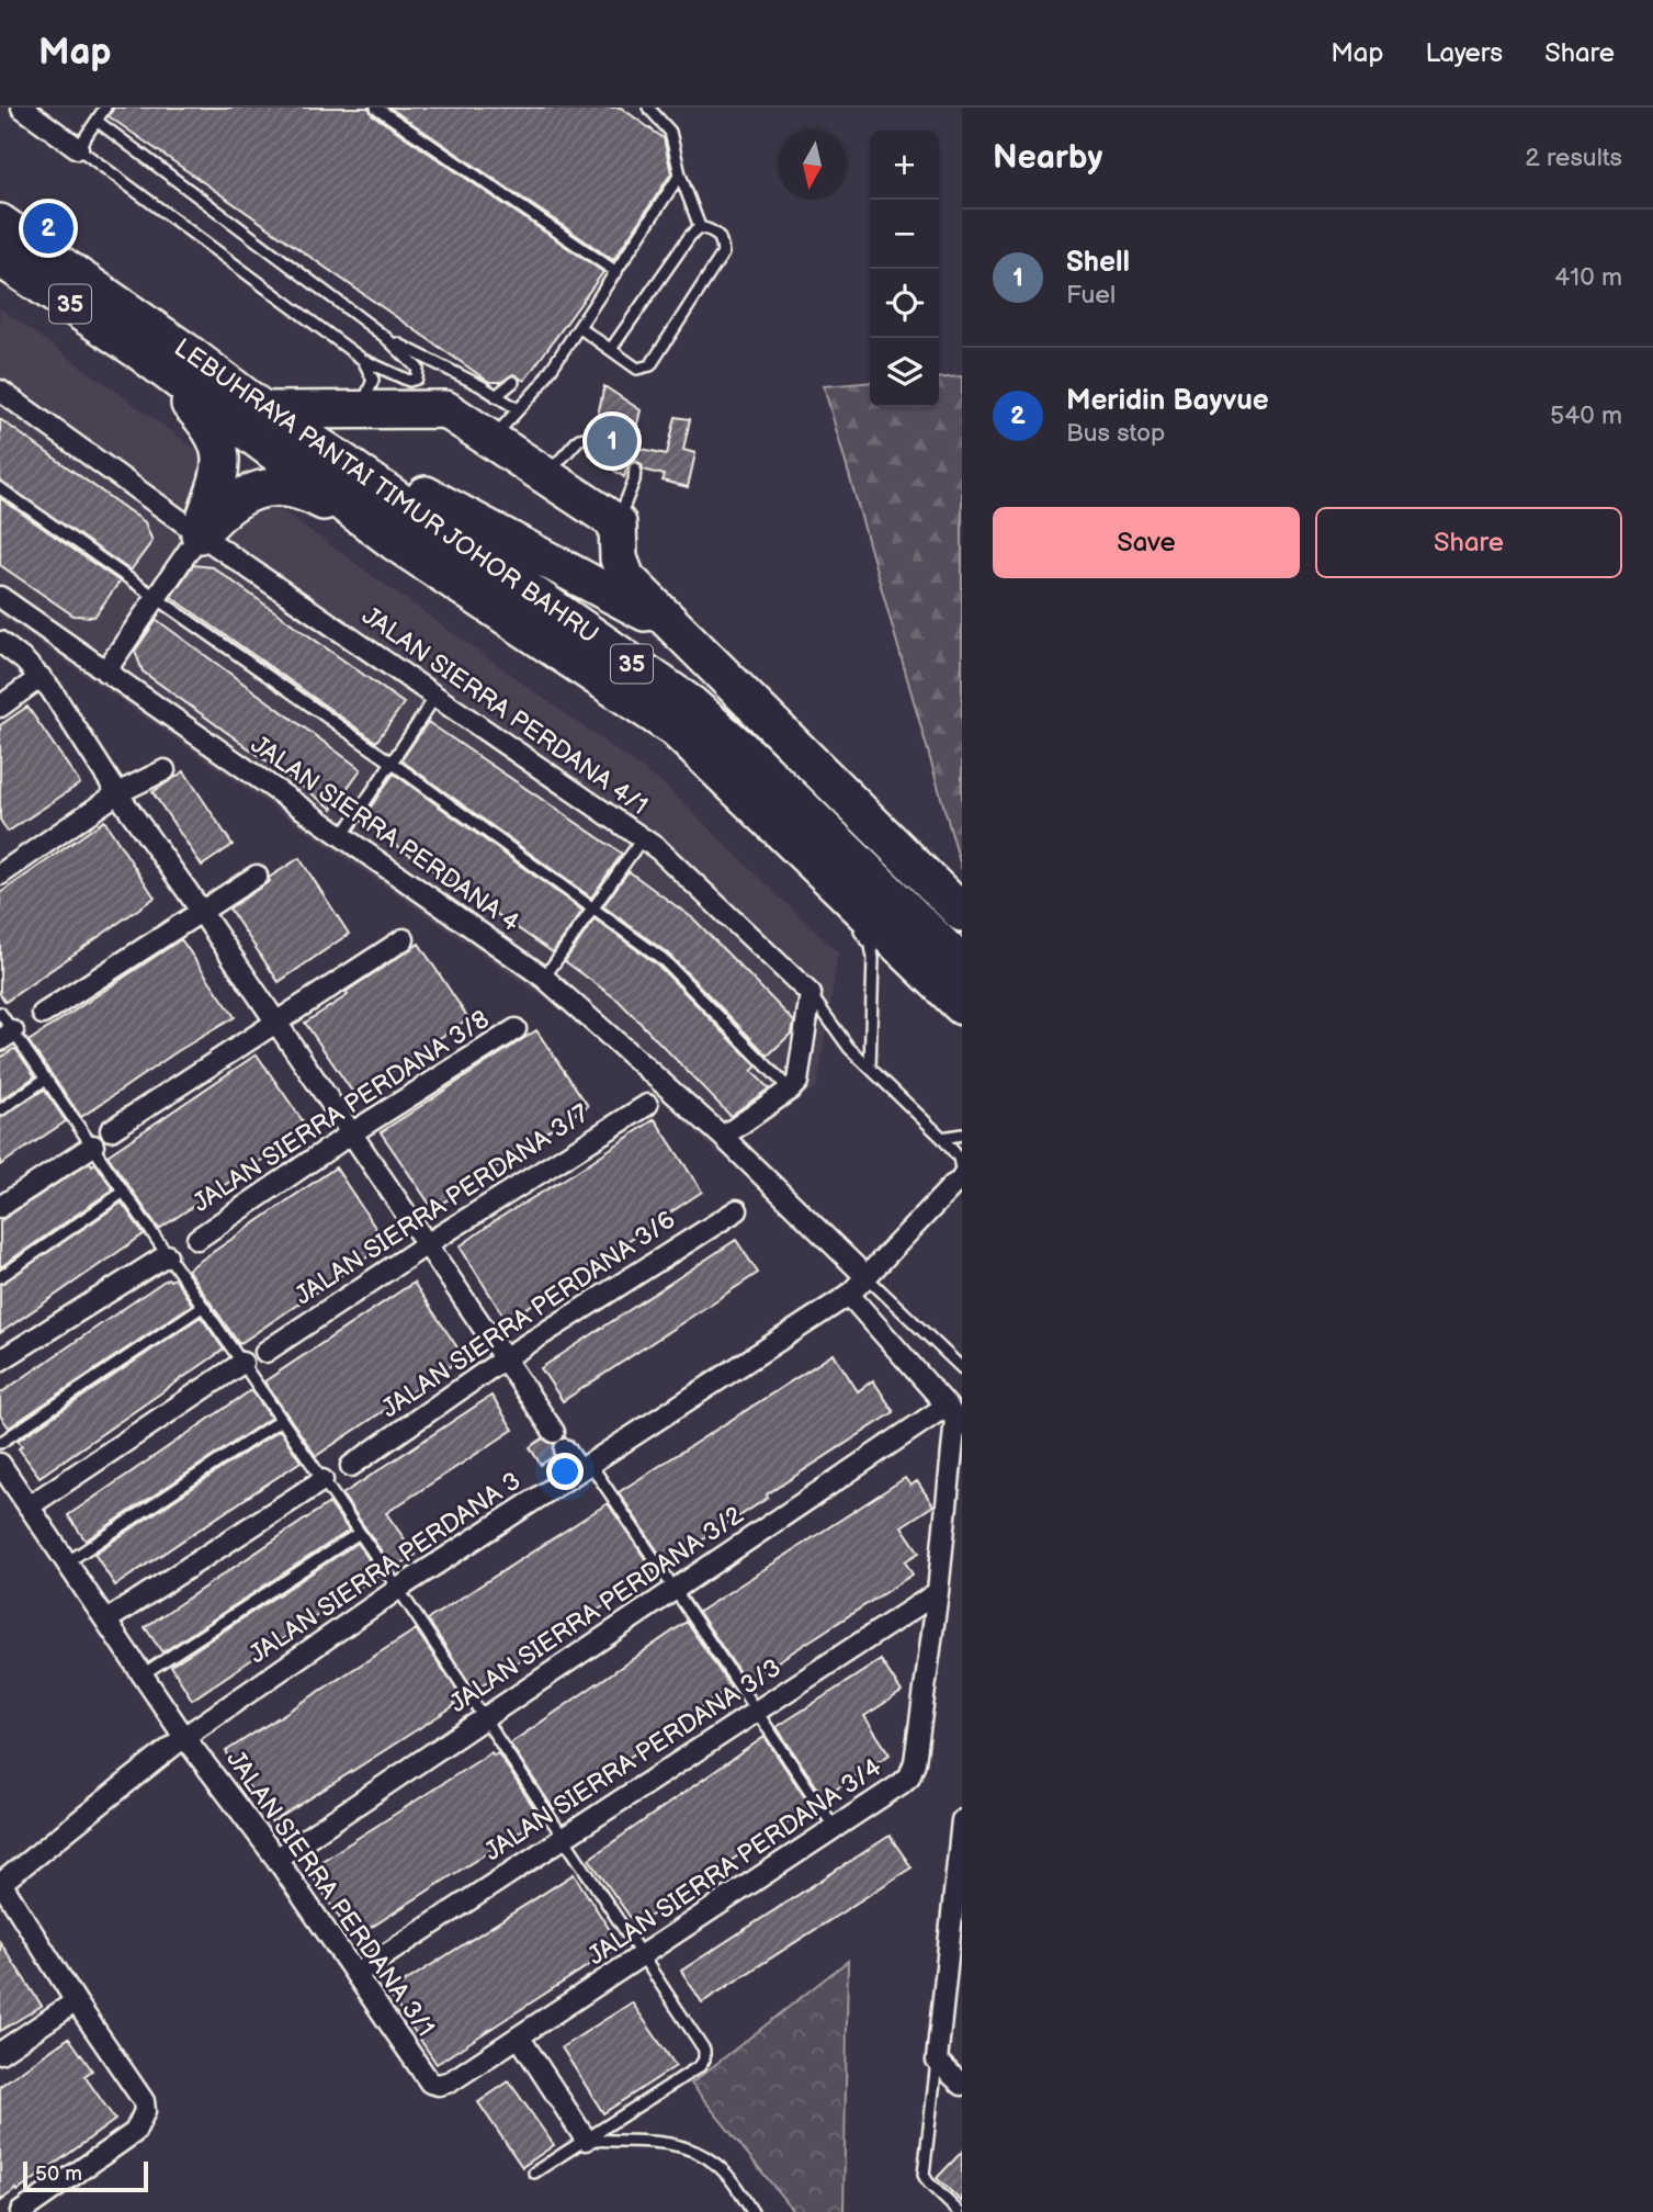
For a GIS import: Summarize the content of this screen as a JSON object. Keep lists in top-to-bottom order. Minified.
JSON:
{"streets":{"highway":["35","LEBUHRAYA PANTAI TIMUR JOHOR BAHRU"],"street":["JALAN SIERRA PERDANA 4/1","JALAN SIERRA PERDANA 4","JALAN SIERRA PERDANA 3/8","JALAN SIERRA PERDANA 3/7","JALAN SIERRA PERDANA 3/6","JALAN SIERRA PERDANA 3","JALAN SIERRA PERDANA 3/2","JALAN SIERRA PERDANA 3/3","JALAN SIERRA PERDANA 3/4","JALAN SIERRA PERDANA 3/1"]},"crossings":[["JALAN SIERRA PERDANA 4","JALAN SIERRA PERDANA 3"],["JALAN SIERRA PERDANA 3","JALAN SIERRA PERDANA 3/1"],["JALAN SIERRA PERDANA 3/2","JALAN SIERRA PERDANA 3/4"],["JALAN SIERRA PERDANA 3/2","JALAN SIERRA PERDANA 3/1"],["JALAN SIERRA PERDANA 3/3","JALAN SIERRA PERDANA 3/4"],["JALAN SIERRA PERDANA 3/3","JALAN SIERRA PERDANA 3/1"],["JALAN SIERRA PERDANA 3/4","JALAN SIERRA PERDANA 3/1"]],"scale_bar":"50 m","north":"bottom","page":{"header":"Map","nav":["Map","Layers","Share"],"heading":["Nearby","2 results"],"map_buttons":["+","−"],"pins":["2","1"],"list":[{"mark":"1","name":"Shell","note":"Fuel","value":"410 m"},{"mark":"2","name":"Meridin Bayvue","note":"Bus stop","value":"540 m"}],"buttons":["Save","Share"],"scale":"50 m"}}
